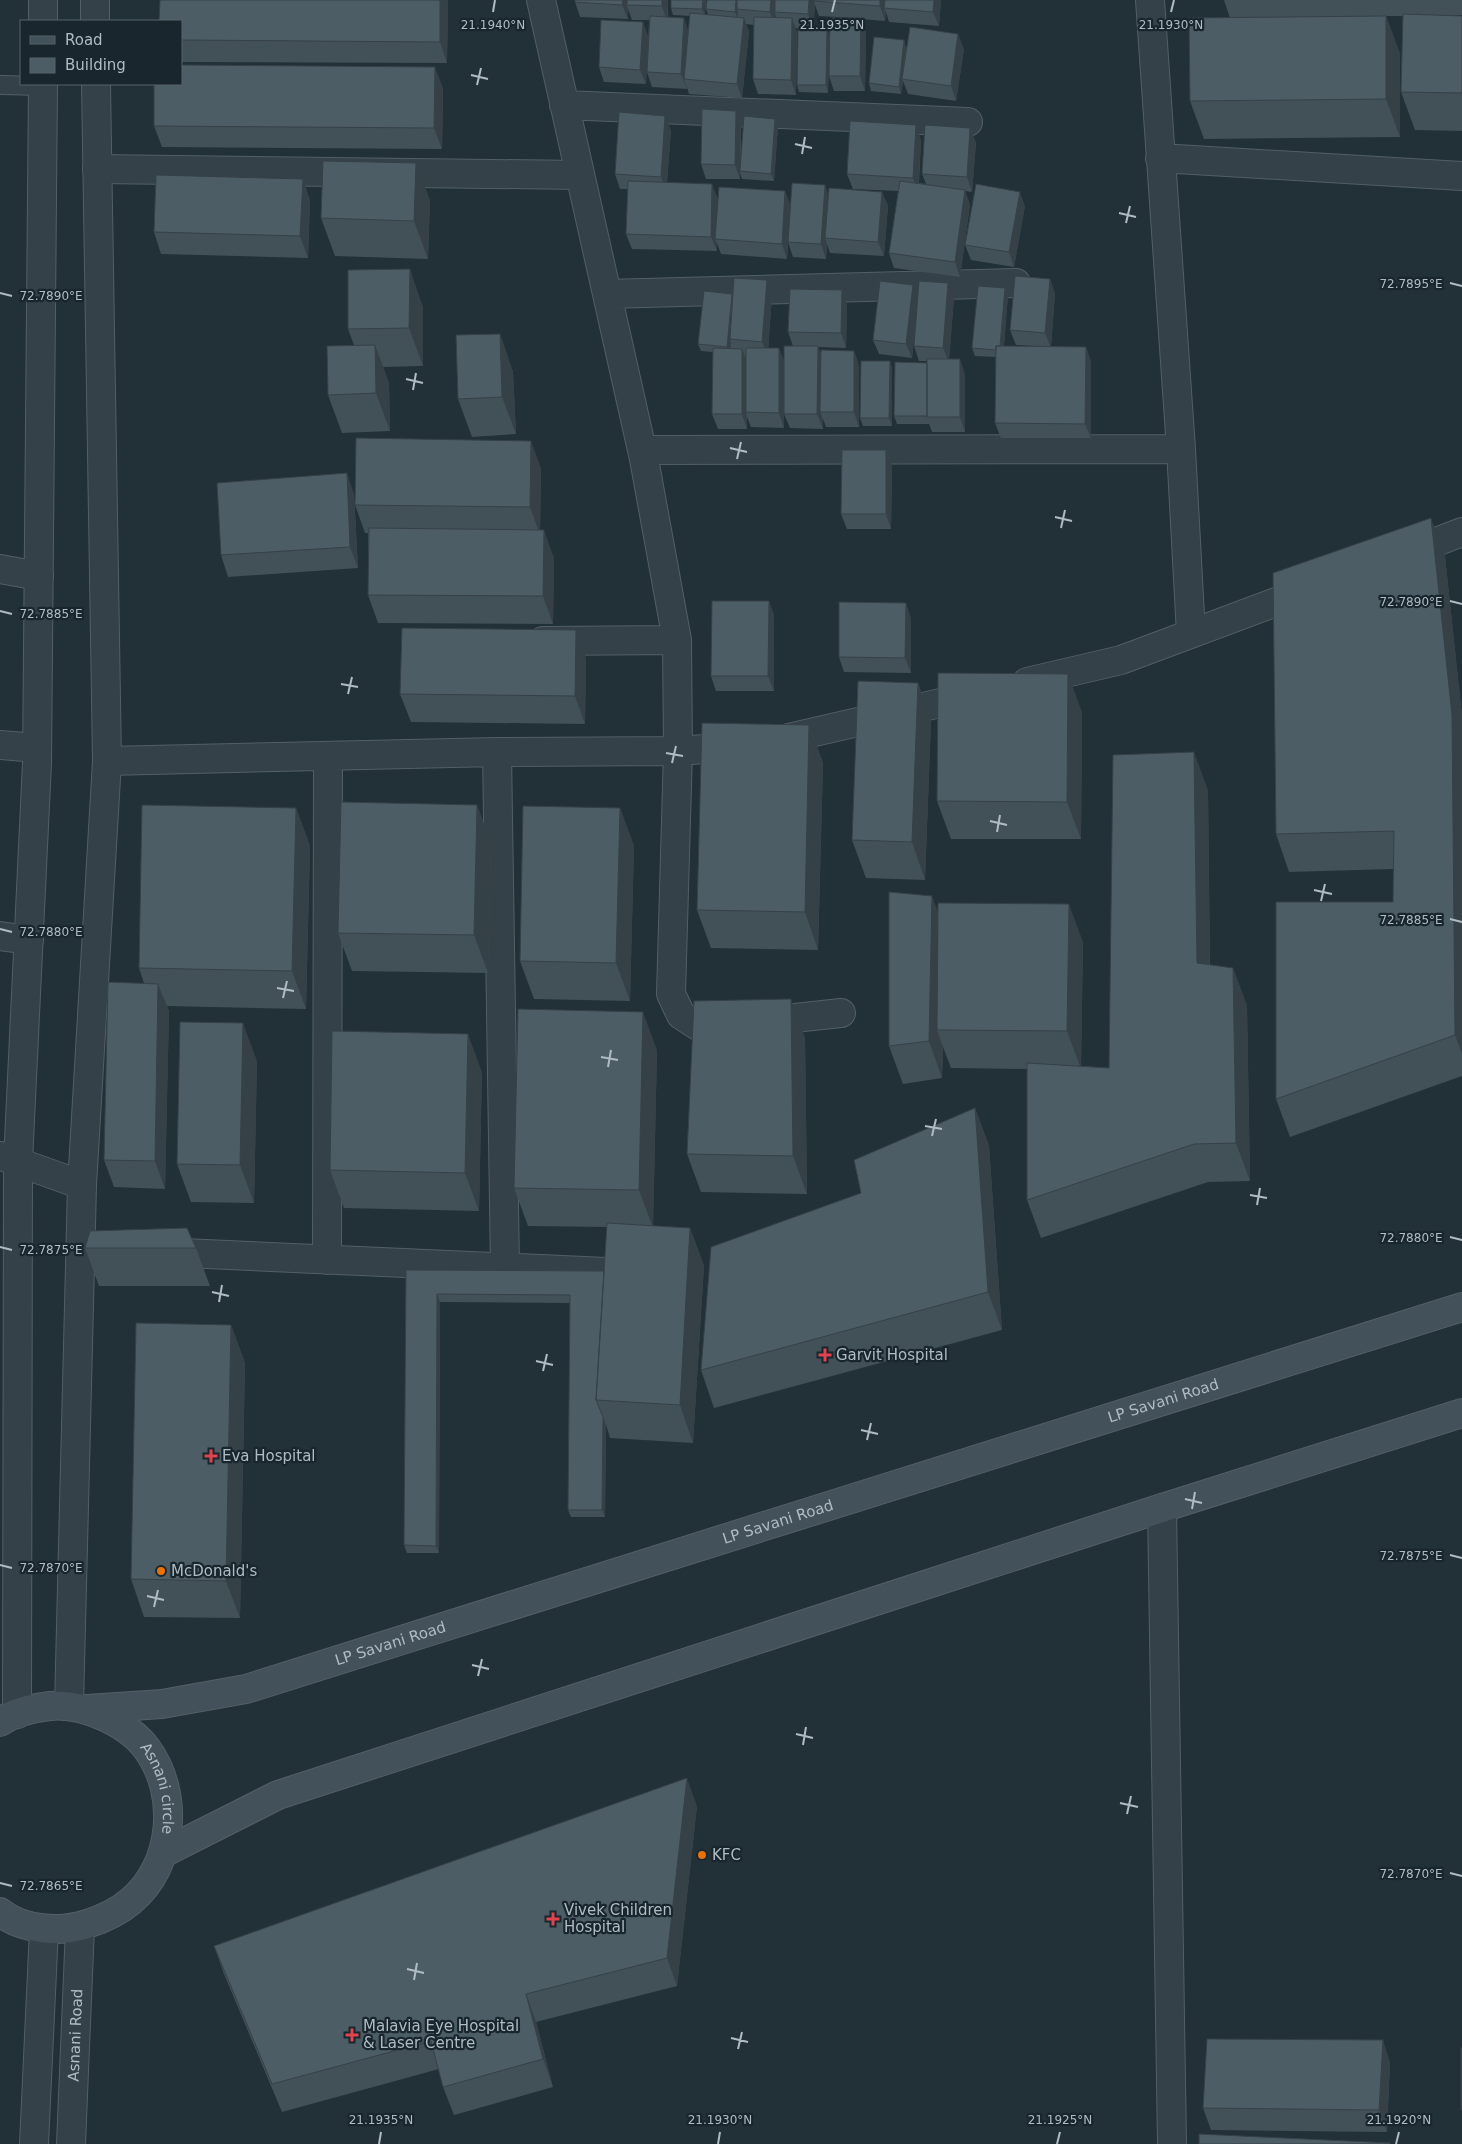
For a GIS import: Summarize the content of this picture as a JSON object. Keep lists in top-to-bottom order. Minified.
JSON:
{"streets":{"main road":["LP Savani Road","Asnani circle"],"street":["Asnani Road"]},"crossings":[["LP Savani Road","Asnani circle"],["Asnani circle","Asnani Road"]],"places":{"health":["Garvit Hospital","Eva Hospital","Vivek Children Hospital","Malavia Eye Hospital & Laser Centre"],"other":["McDonald's","KFC"]},"legend":["Road","Building"],"coordinates":["21.1940°N","21.1935°N","21.1930°N","72.7895°E","72.7890°E","72.7885°E","72.7880°E","72.7875°E","72.7870°E","72.7865°E","21.1925°N","21.1920°N"]}
